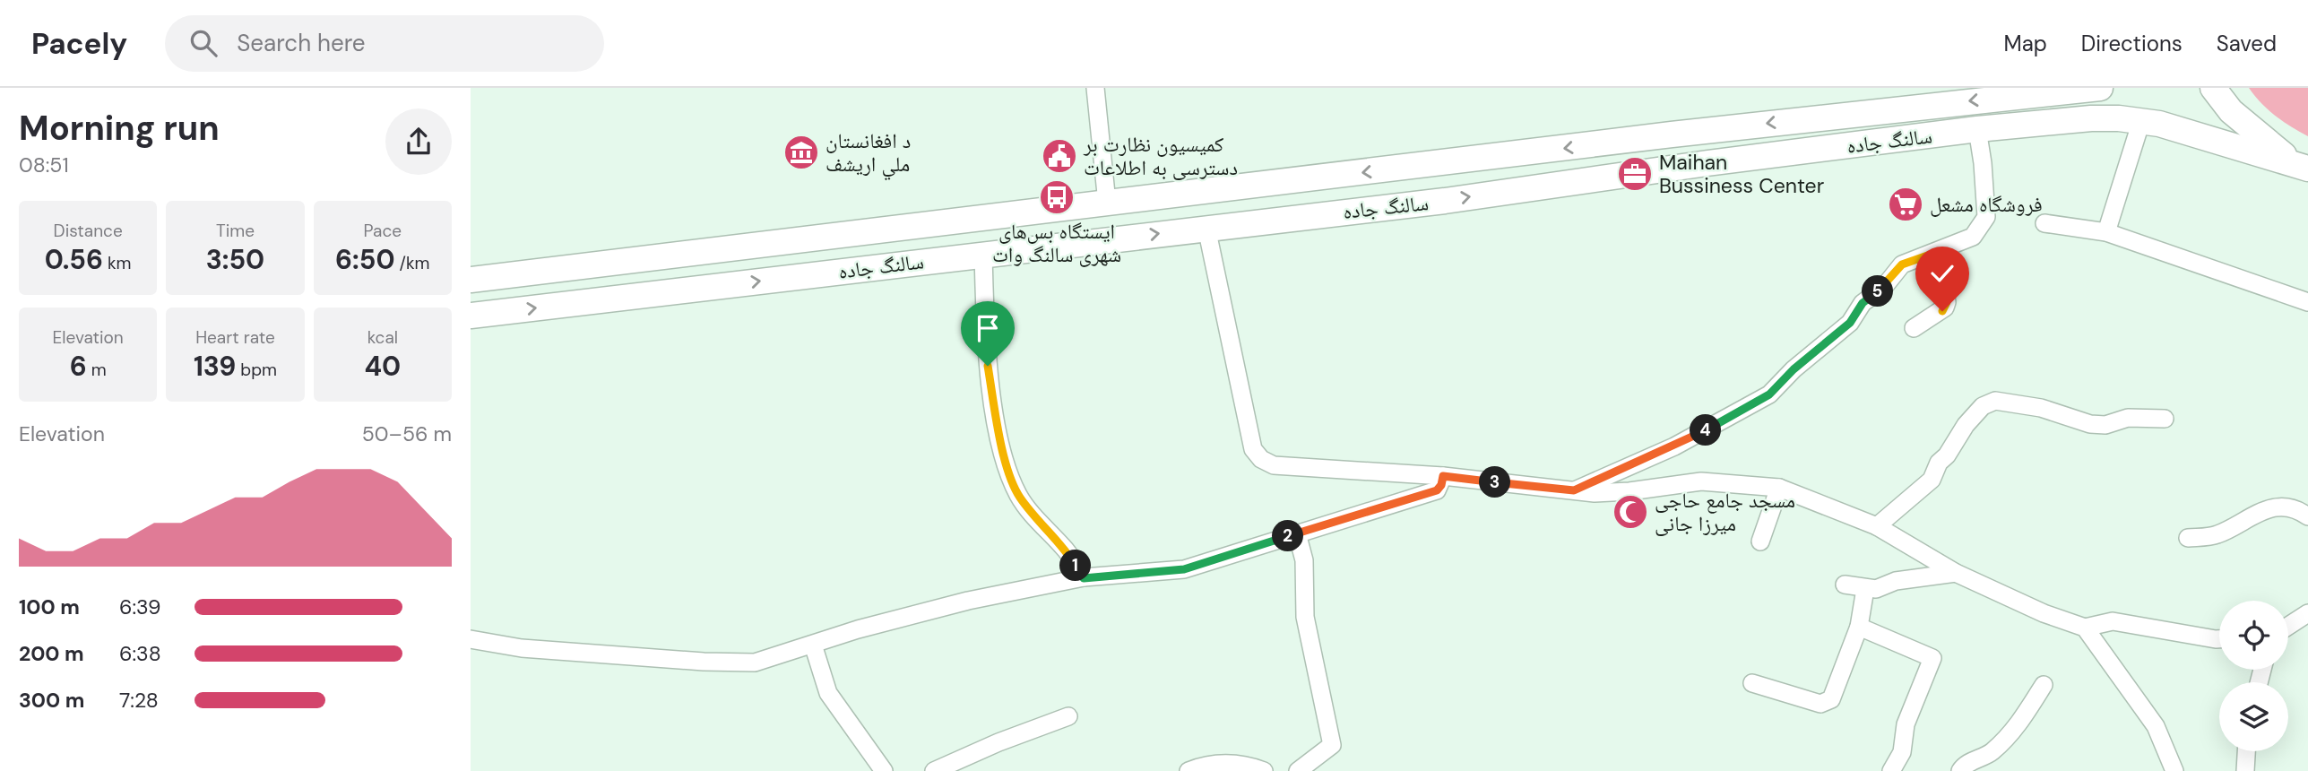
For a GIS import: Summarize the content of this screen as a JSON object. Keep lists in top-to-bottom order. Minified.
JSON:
{"streets":{"highway":["سالنگ جاده"]},"places":{"museum":["د افغانستان ملي اریشف"],"public building":["کمیسیون نظارت بر دسترسی به اطلاعات"],"office":["Maihan Bussiness Center"],"bus stop":["ایستگاه بس‌های شهری سالنگ وات"],"supermarket":["فروشگاه مشعل"],"mosque":["مسجد جامع حاجی میرزا جانی"]},"page":{"header":"Pacely","search":"Search here","nav":["Map","Directions","Saved"],"heading":["Morning run","08:51"],"stats":[["Distance","0.56 km"],["Time","3:50"],["Pace","6:50 /km"],["Elevation","6 m"],["Heart rate","139 bpm"],["kcal","40"]],"pins":["5","4","3","2","1"],"chart":["Elevation","50–56 m"],"list":[{"name":"100 m","note":"6:39"},{"name":"200 m","note":"6:38"},{"name":"300 m","note":"7:28"}]}}
